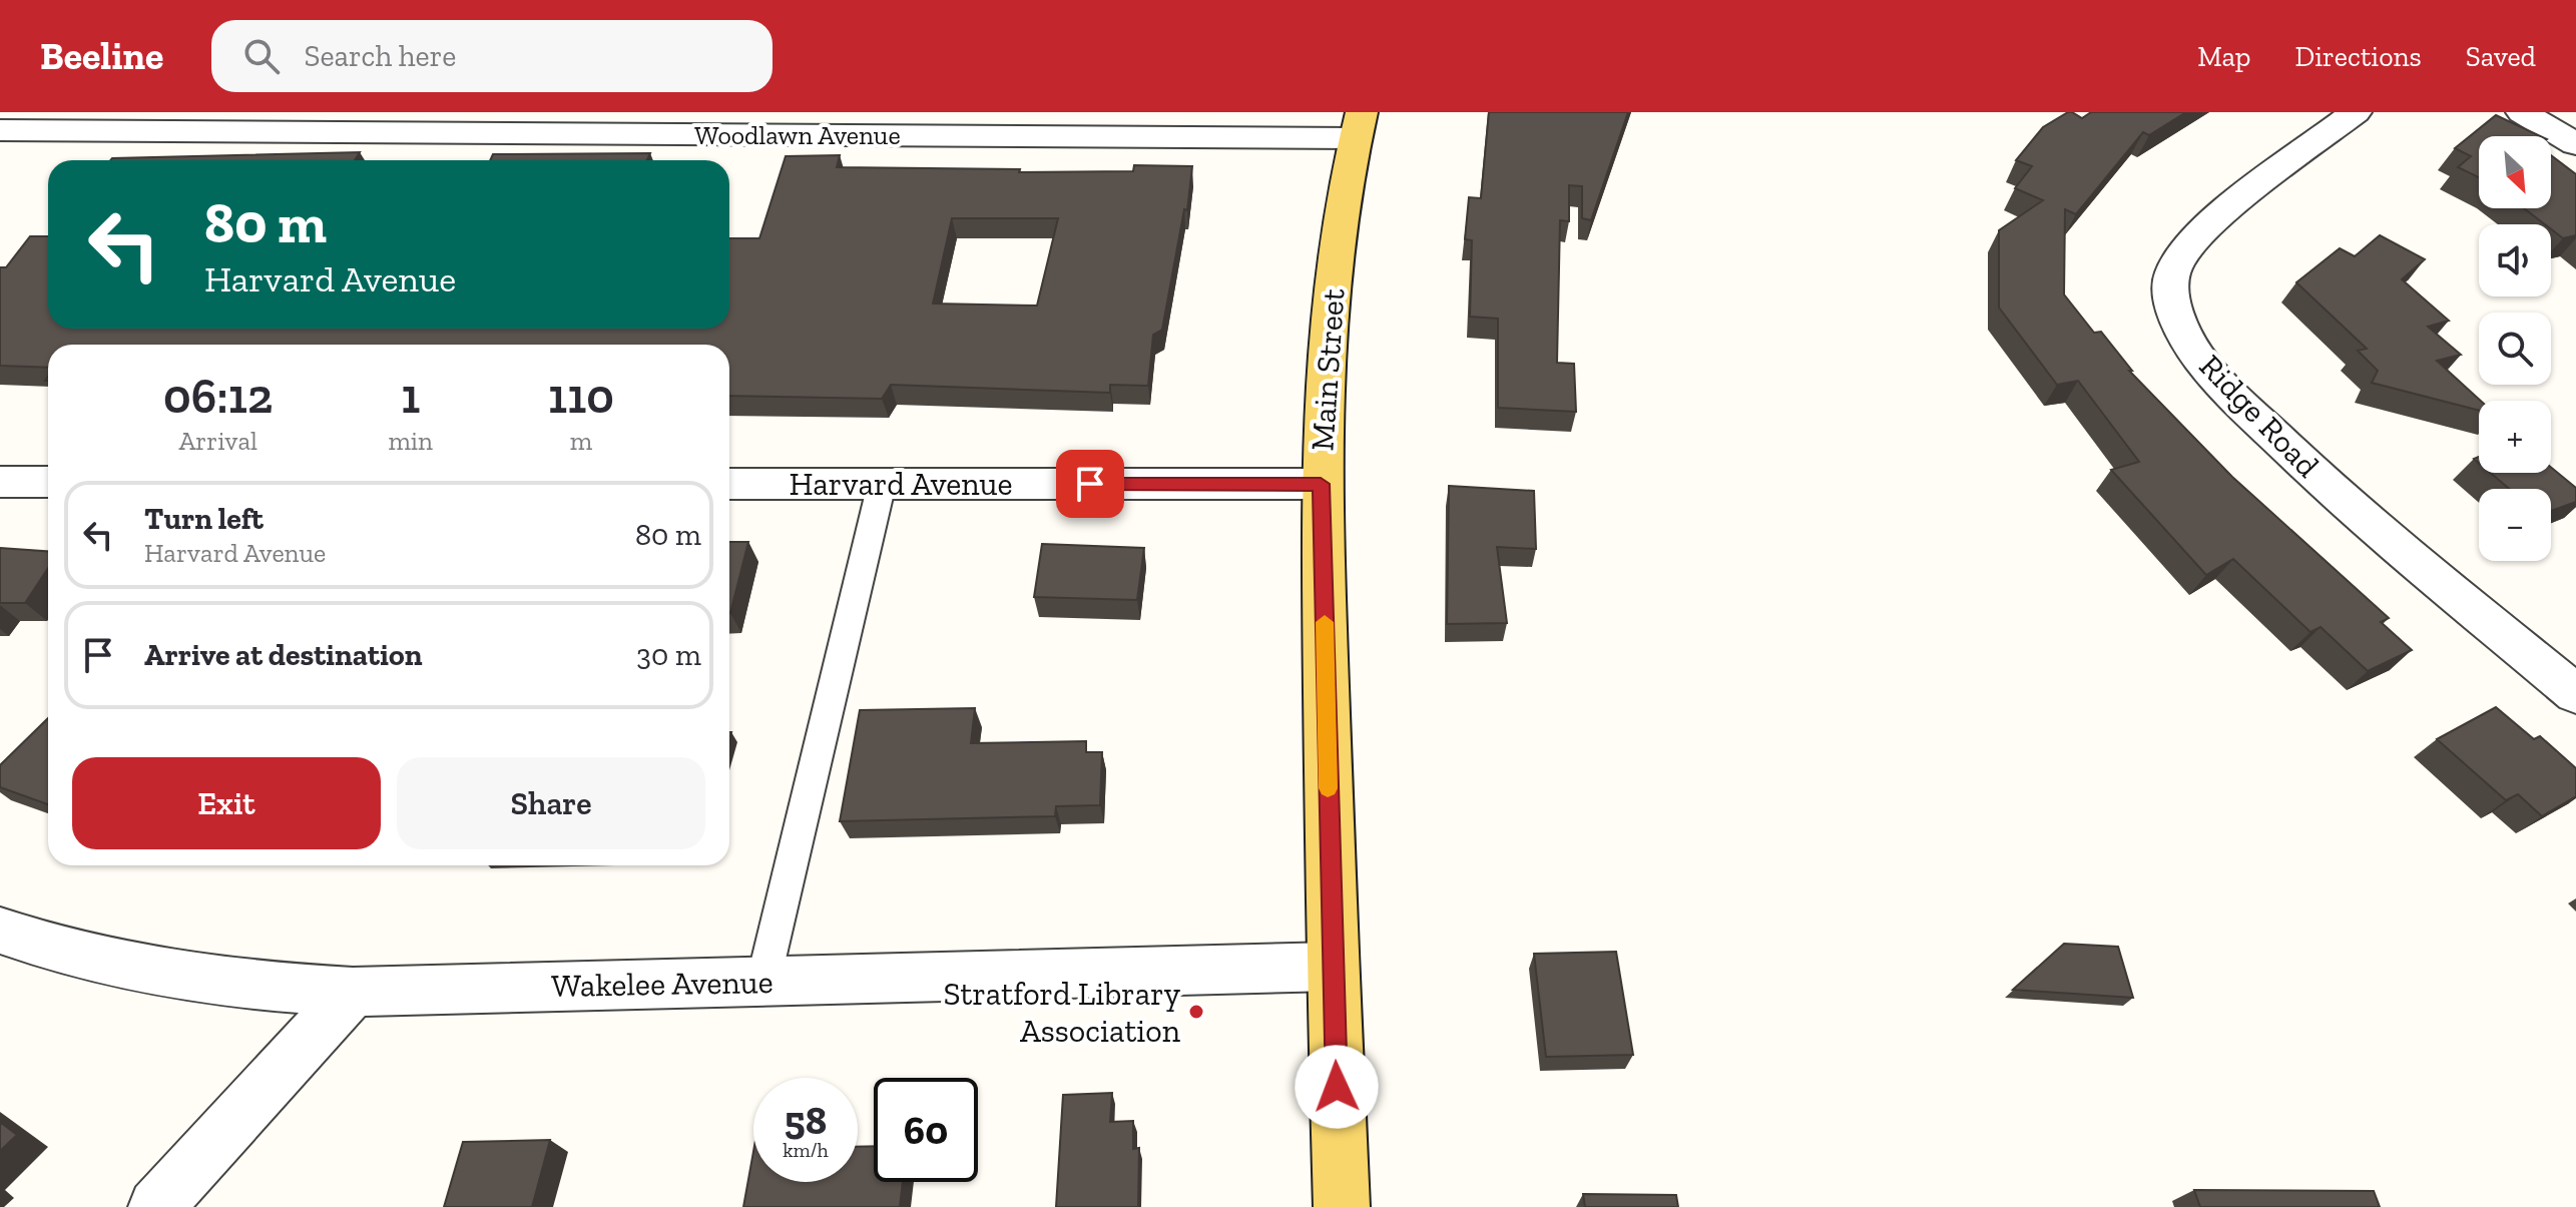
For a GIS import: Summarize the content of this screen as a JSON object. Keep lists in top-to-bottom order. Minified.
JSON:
{"streets":{"main road":["Main Street"],"street":["Woodlawn Avenue","Ridge Road","Harvard Avenue","Wakelee Avenue"]},"crossings":[["Woodlawn Avenue","Main Street"],["Main Street","Harvard Avenue"],["Main Street","Wakelee Avenue"]],"places":["Stratford Library Association"],"north":"bottom right","page":{"header":"Beeline","search":"Search here","nav":["Map","Directions","Saved"],"map_buttons":["+","−"],"turn":["80 m","Harvard Avenue"],"eta":["06:12","Arrival","1","min","110","m"],"list":[{"name":"Turn left","note":"Harvard Avenue","value":"80 m"},{"name":"Arrive at destination","value":"30 m"}],"buttons":["Exit","Share"],"speed":"58 km/h","limit":"60"}}
